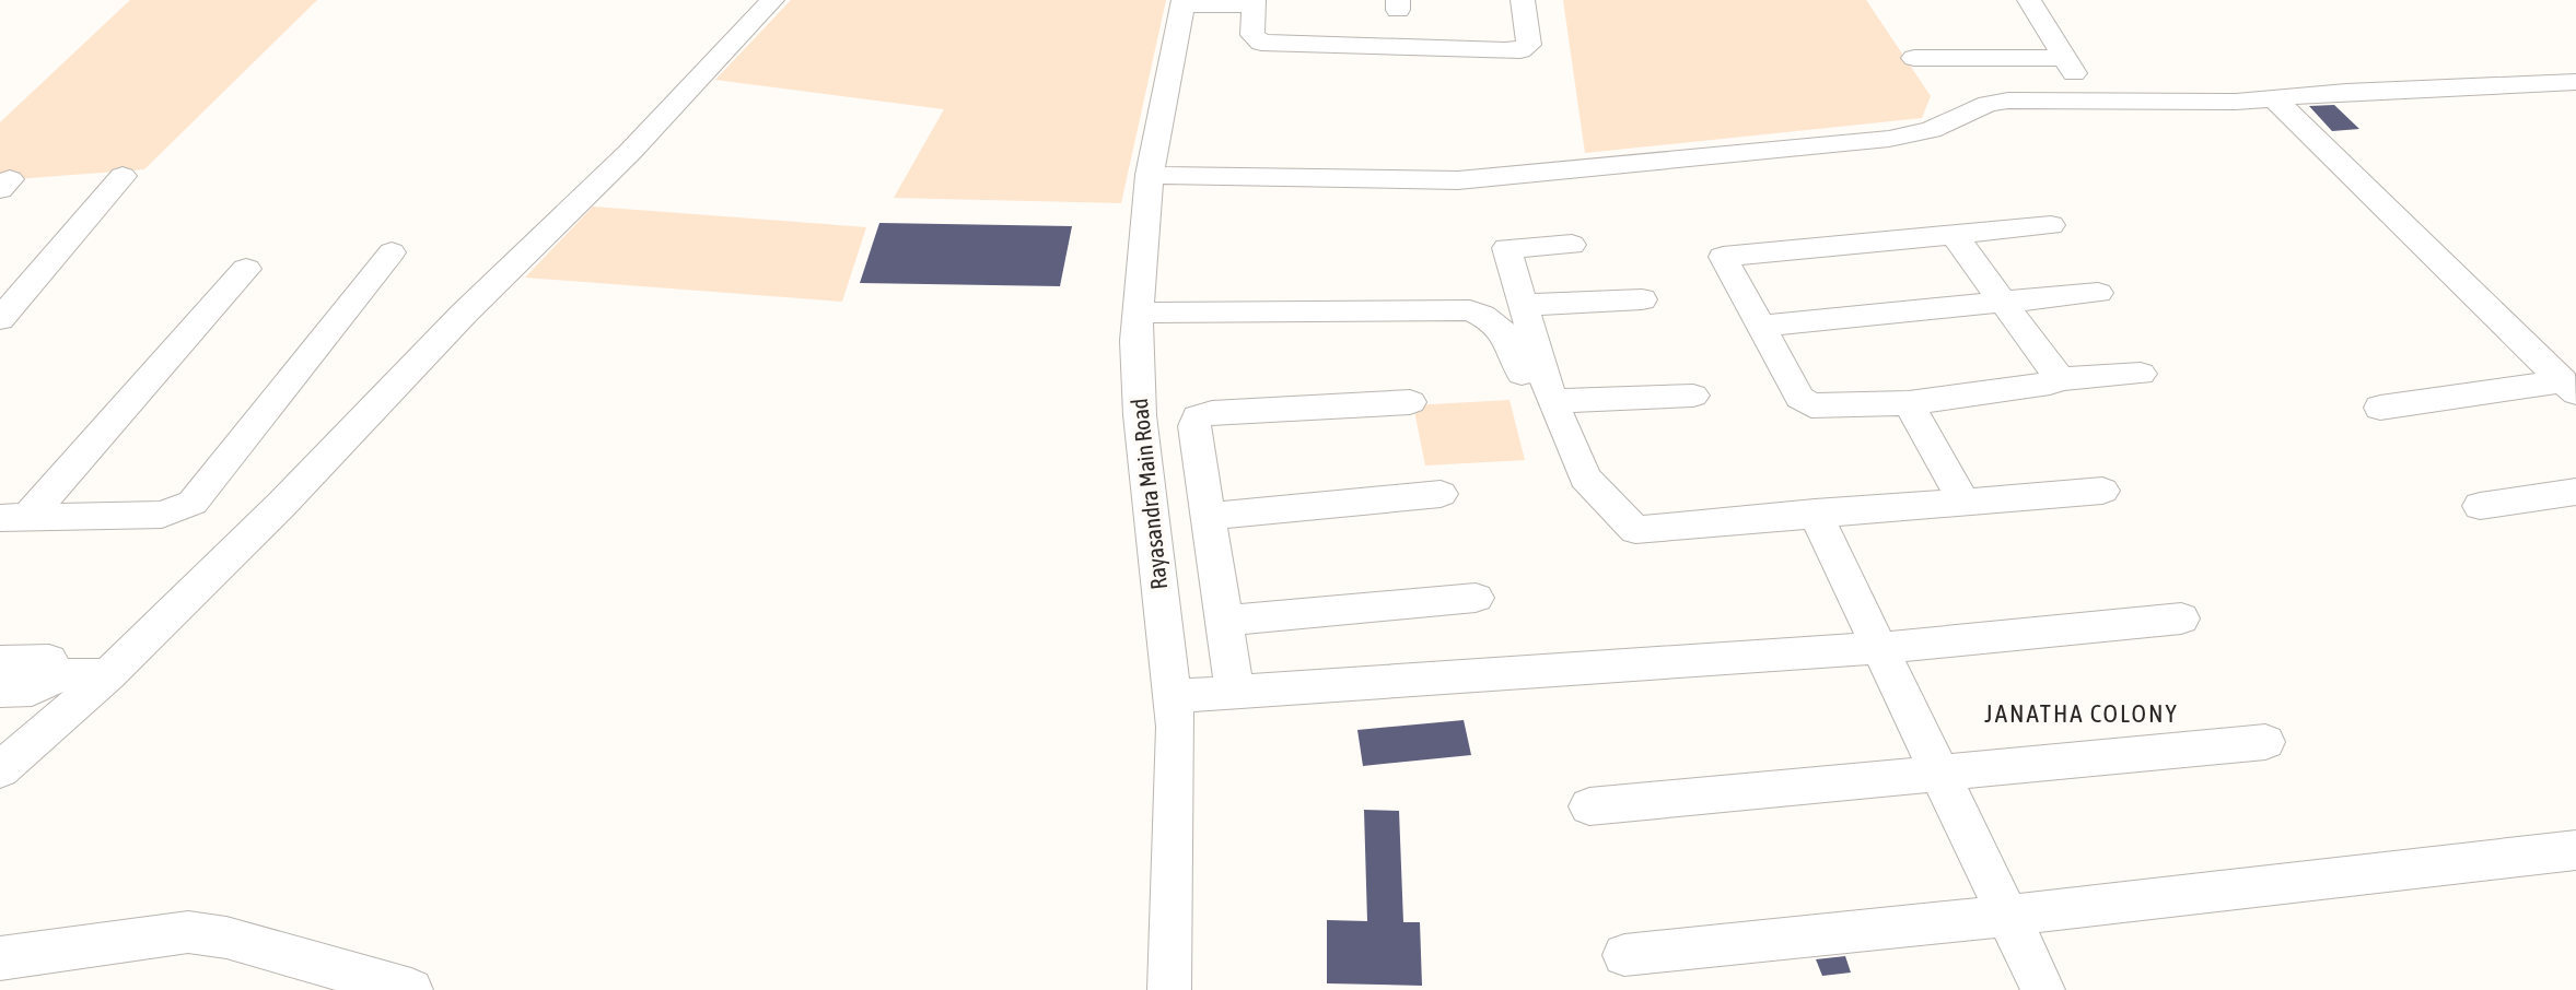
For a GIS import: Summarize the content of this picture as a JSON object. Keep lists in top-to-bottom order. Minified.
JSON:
{"streets":{"street":["Rayasandra Main Road"]},"districts":["JANATHA COLONY"]}
